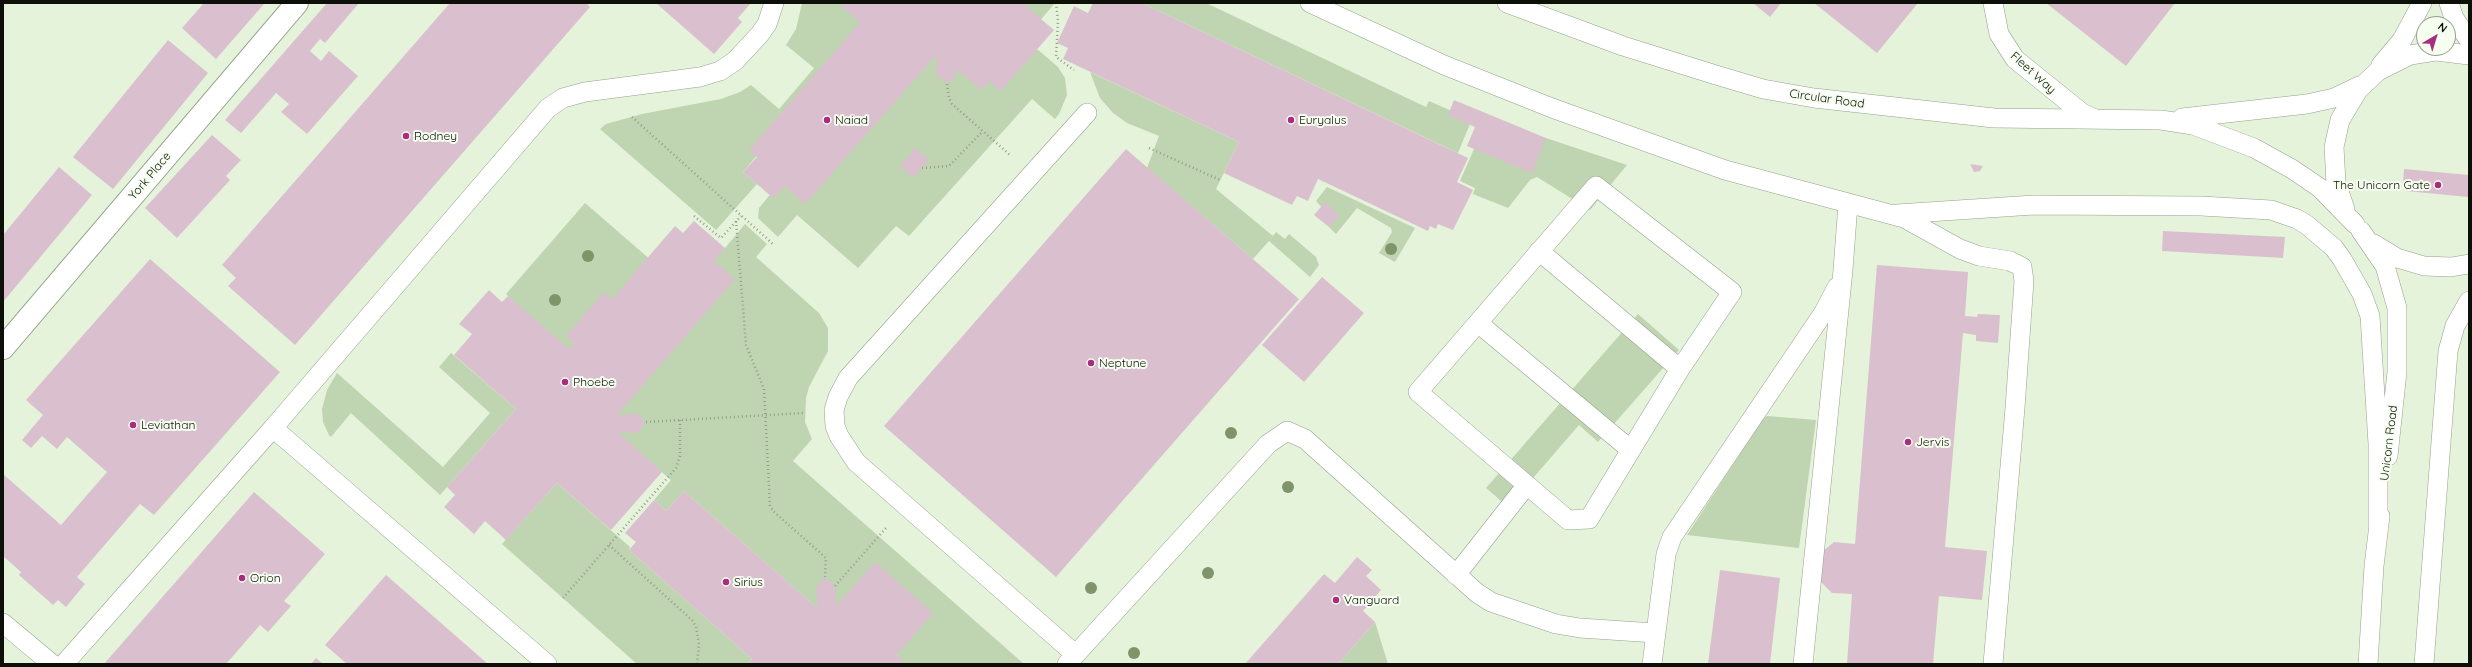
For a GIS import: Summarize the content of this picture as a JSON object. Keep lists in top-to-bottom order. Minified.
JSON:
{"streets":{"street":["York Place"],"lane":["Fleet Way","Circular Road","Unicorn Road"]},"crossings":[["Fleet Way","Circular Road"]],"places":["Naiad","Euryalus","Rodney","The Unicorn Gate","Neptune","Phoebe","Leviathan","Jervis","Orion","Sirius","Vanguard"],"north":"top right"}
